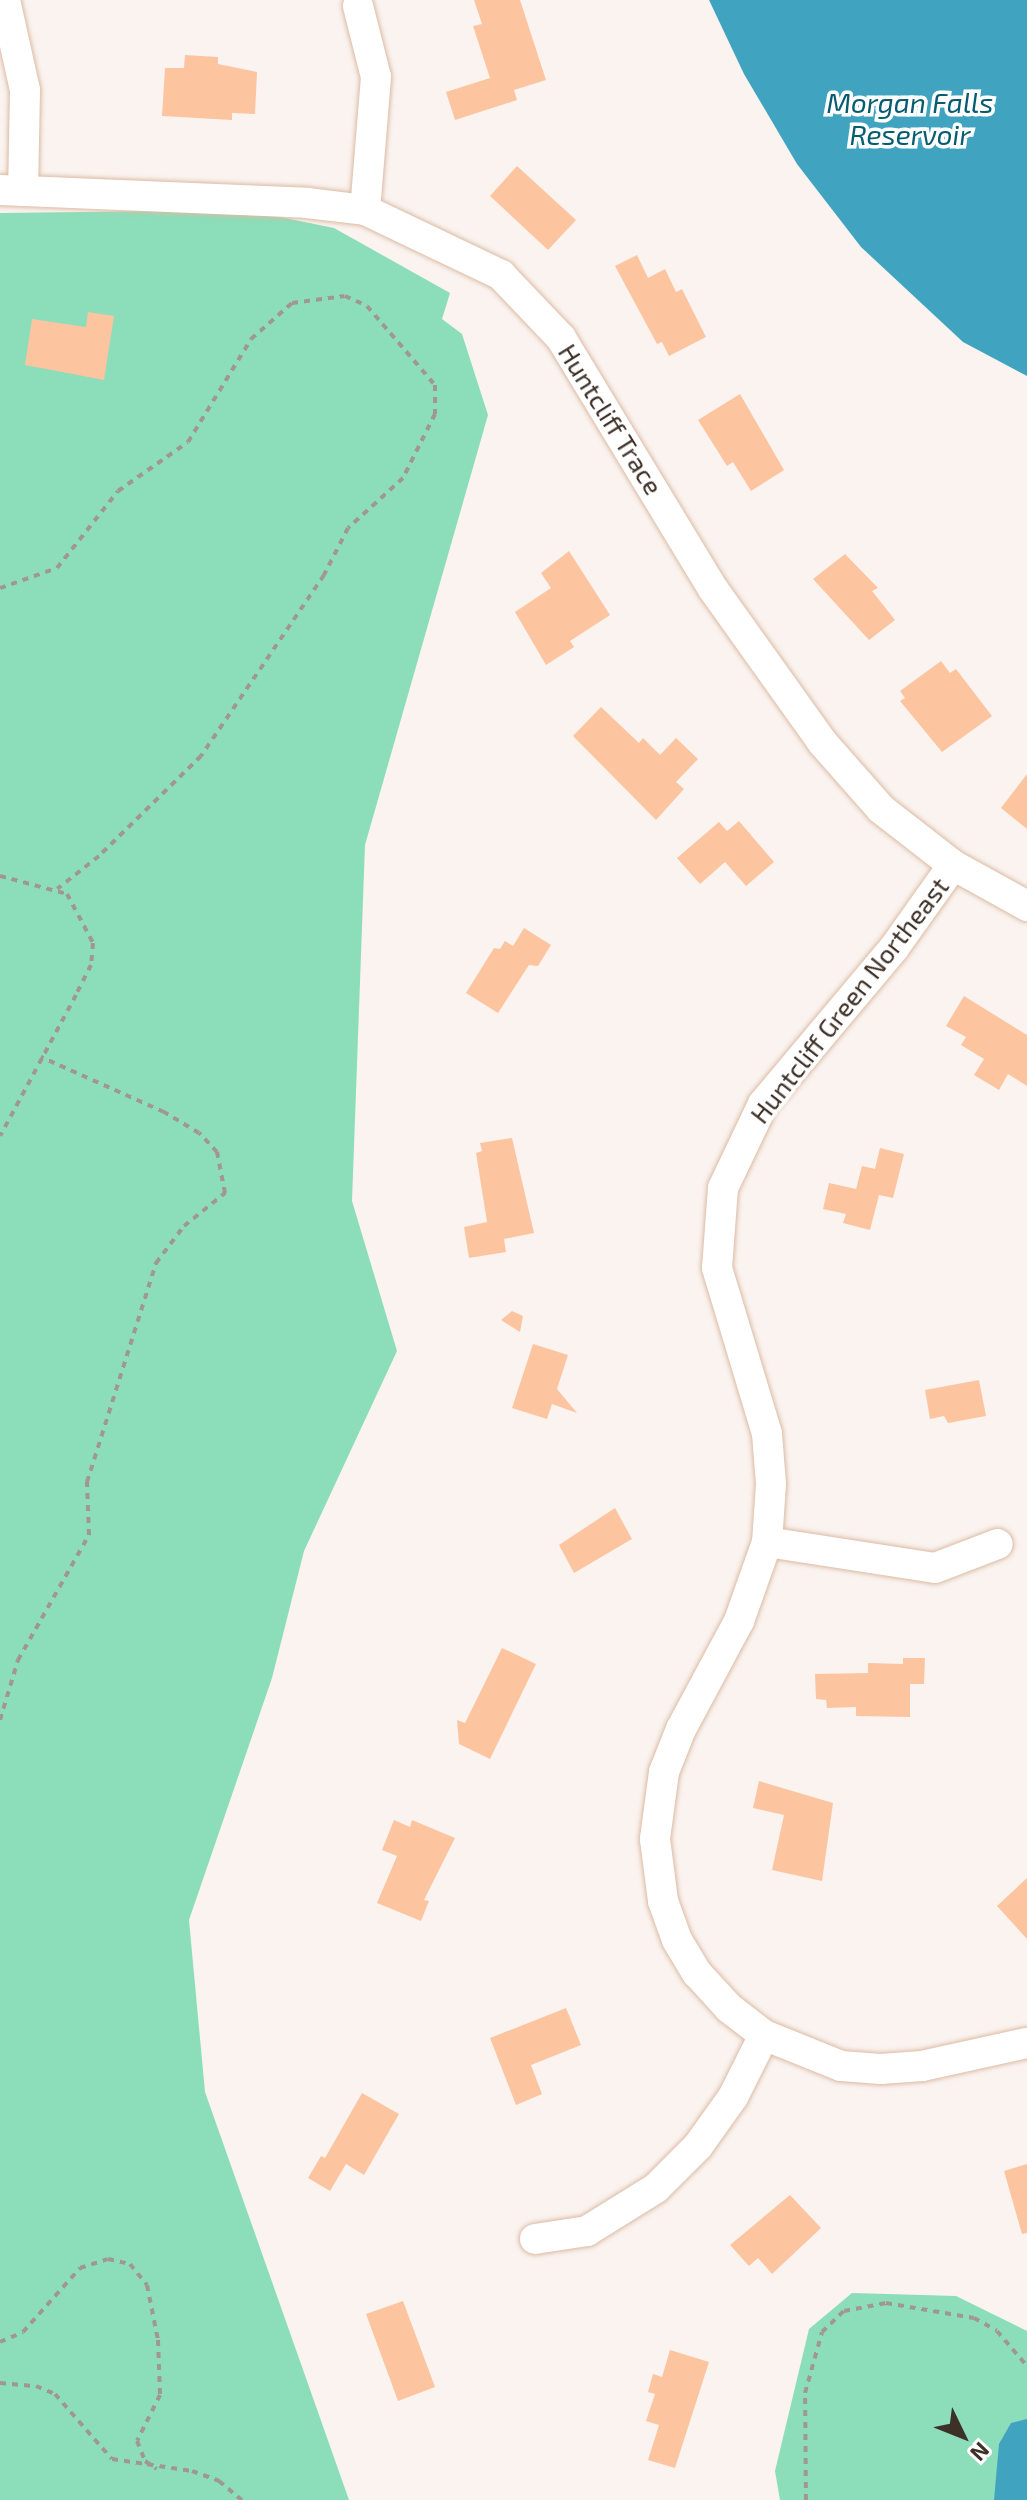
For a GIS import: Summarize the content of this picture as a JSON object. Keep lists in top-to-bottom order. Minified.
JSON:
{"streets":{"street":["Huntcliff Trace","Huntcliff Green Northeast"]},"crossings":[["Huntcliff Trace","Huntcliff Green Northeast"]],"water":["Morgan Falls Reservoir"],"north":"bottom right"}
